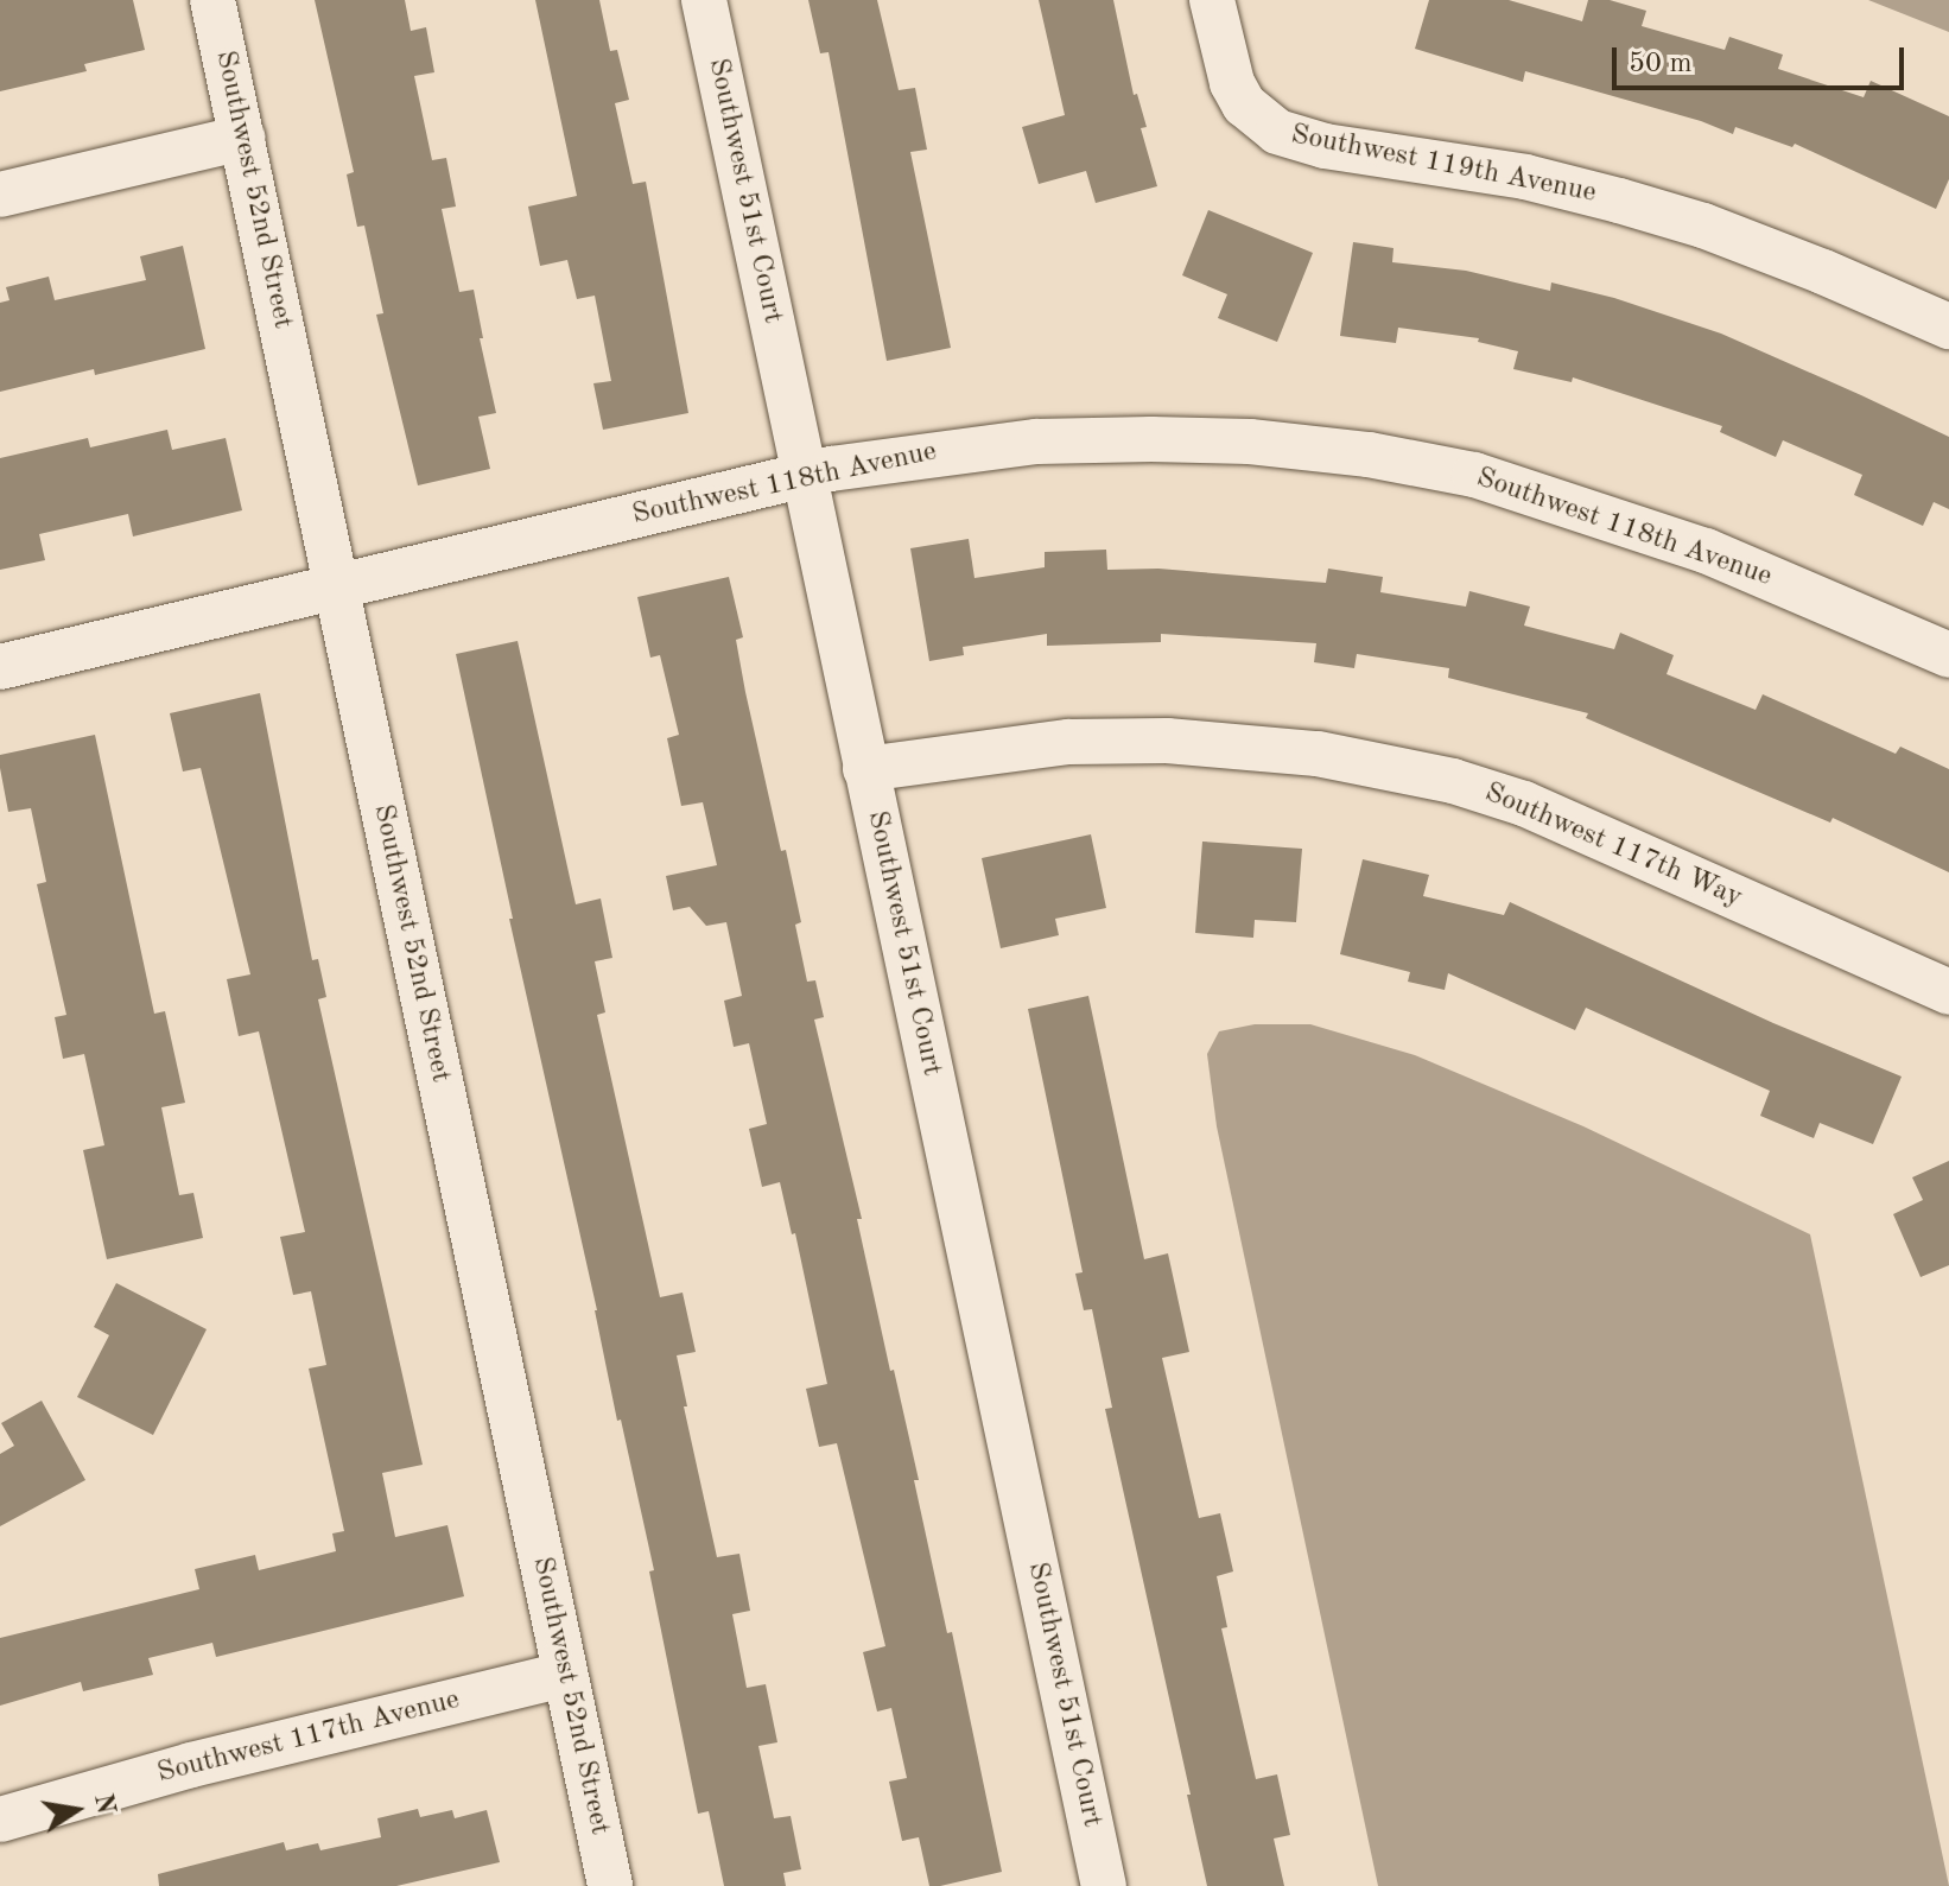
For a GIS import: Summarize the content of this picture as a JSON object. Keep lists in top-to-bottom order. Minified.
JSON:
{"streets":{"street":["Southwest 119th Avenue","Southwest 52nd Street","Southwest 51st Court","Southwest 118th Avenue","Southwest 117th Way","Southwest 117th Avenue"]},"crossings":[["Southwest 52nd Street","Southwest 118th Avenue"],["Southwest 52nd Street","Southwest 117th Avenue"],["Southwest 51st Court","Southwest 118th Avenue"],["Southwest 51st Court","Southwest 117th Way"]],"scale_bar":"50 m","north":"right"}
